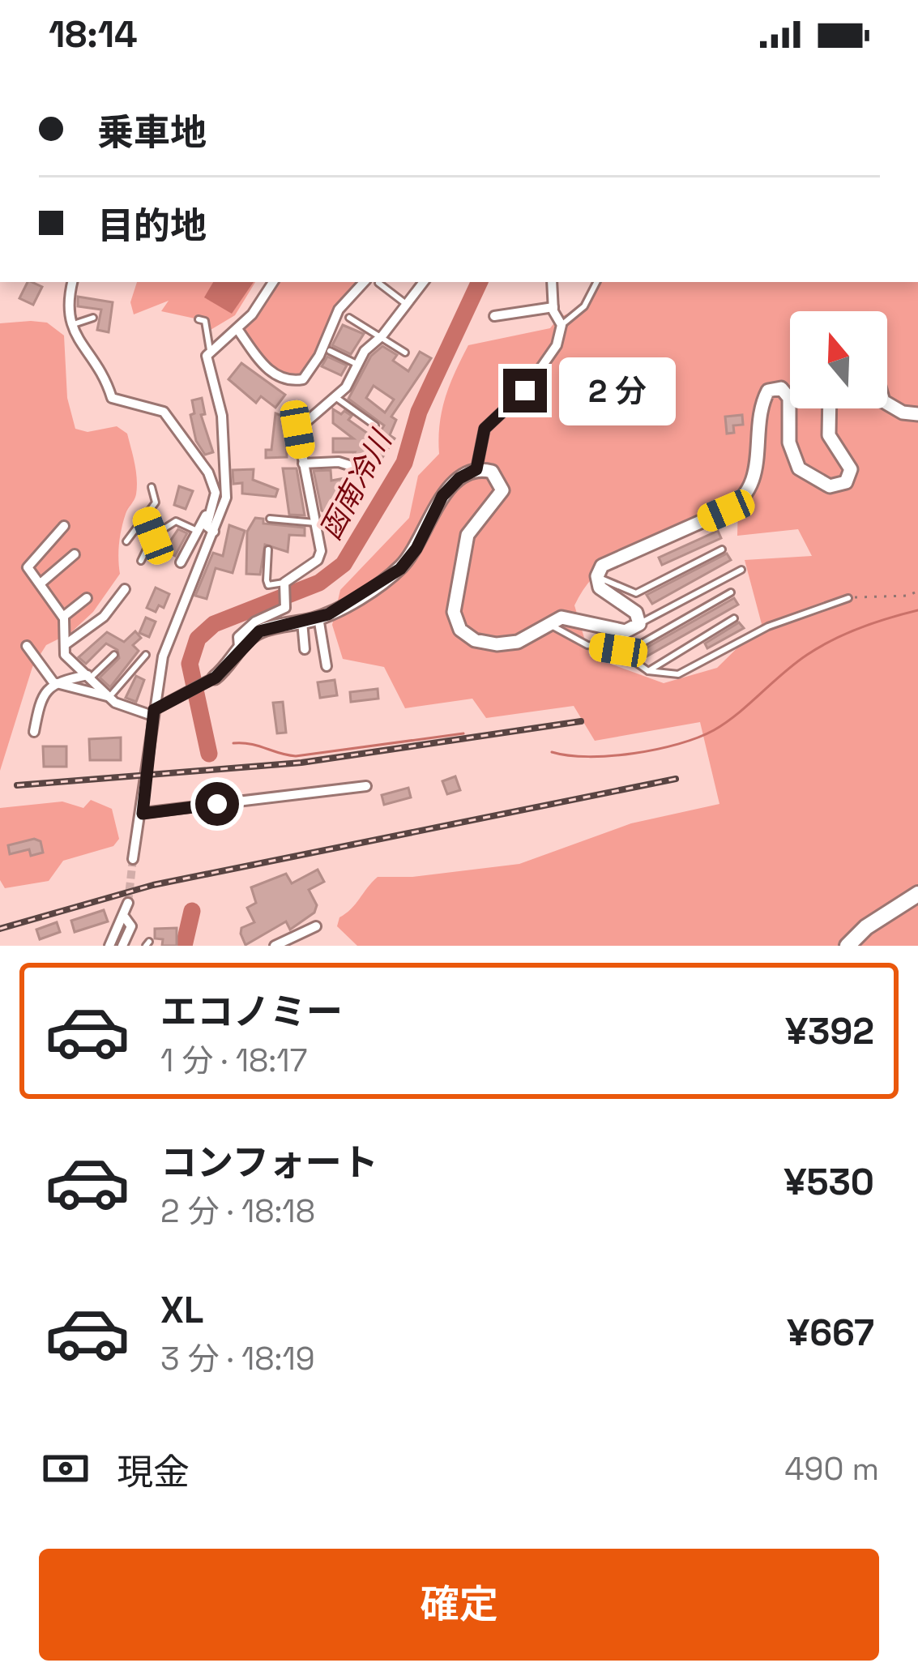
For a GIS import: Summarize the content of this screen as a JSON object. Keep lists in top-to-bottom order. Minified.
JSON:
{"water":["函南冷川"],"north":"top","page":{"status":"18:14","banner":["乗車地","目的地"],"bubble":"2 分","list":[{"name":"エコノミー","note":"1 分 · 18:17","value":"¥392"},{"name":"コンフォート","note":"2 分 · 18:18","value":"¥530"},{"name":"XL","note":"3 分 · 18:19","value":"¥667"}],"pay":["現金","490 m"],"buttons":"確定"}}
